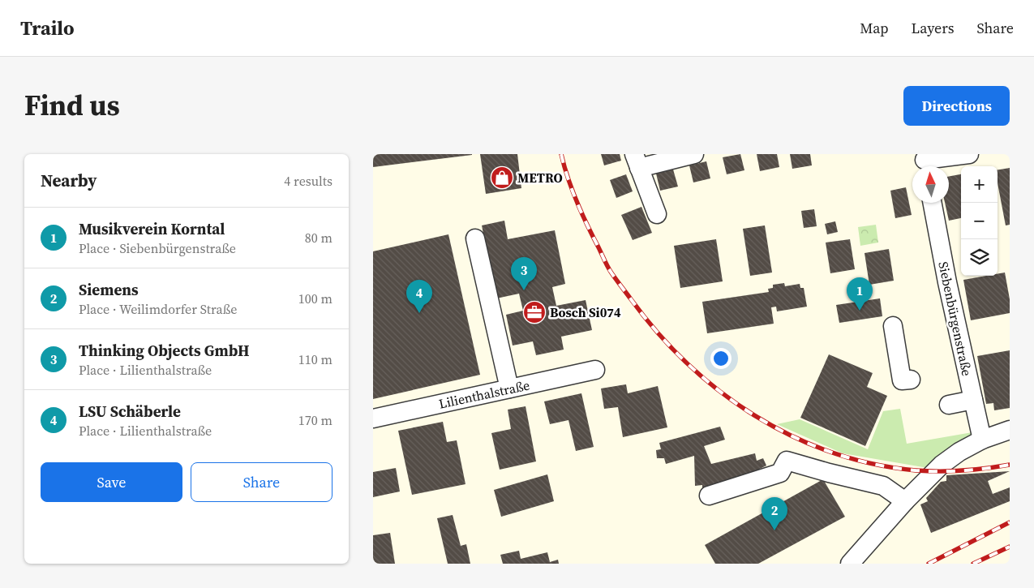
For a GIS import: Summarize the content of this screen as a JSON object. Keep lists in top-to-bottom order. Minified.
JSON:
{"streets":{"street":["Siebenbürgenstraße","Lilienthalstraße"]},"places":{"shop":["METRO"],"office":["Bosch Si074"]},"north":"top","page":{"header":"Trailo","nav":["Map","Layers","Share"],"title":"Find us","buttons":["Directions",["Save","Share"]],"heading":["Nearby","4 results"],"map_buttons":["+","−"],"list":[{"mark":"1","name":"Musikverein Korntal","note":"Place · Siebenbürgenstraße","value":"80 m"},{"mark":"2","name":"Siemens","note":"Place · Weilimdorfer Straße","value":"100 m"},{"mark":"3","name":"Thinking Objects GmbH","note":"Place · Lilienthalstraße","value":"110 m"},{"mark":"4","name":"LSU Schäberle","note":"Place · Lilienthalstraße","value":"170 m"}],"pins":["3","1","4","2"]}}
